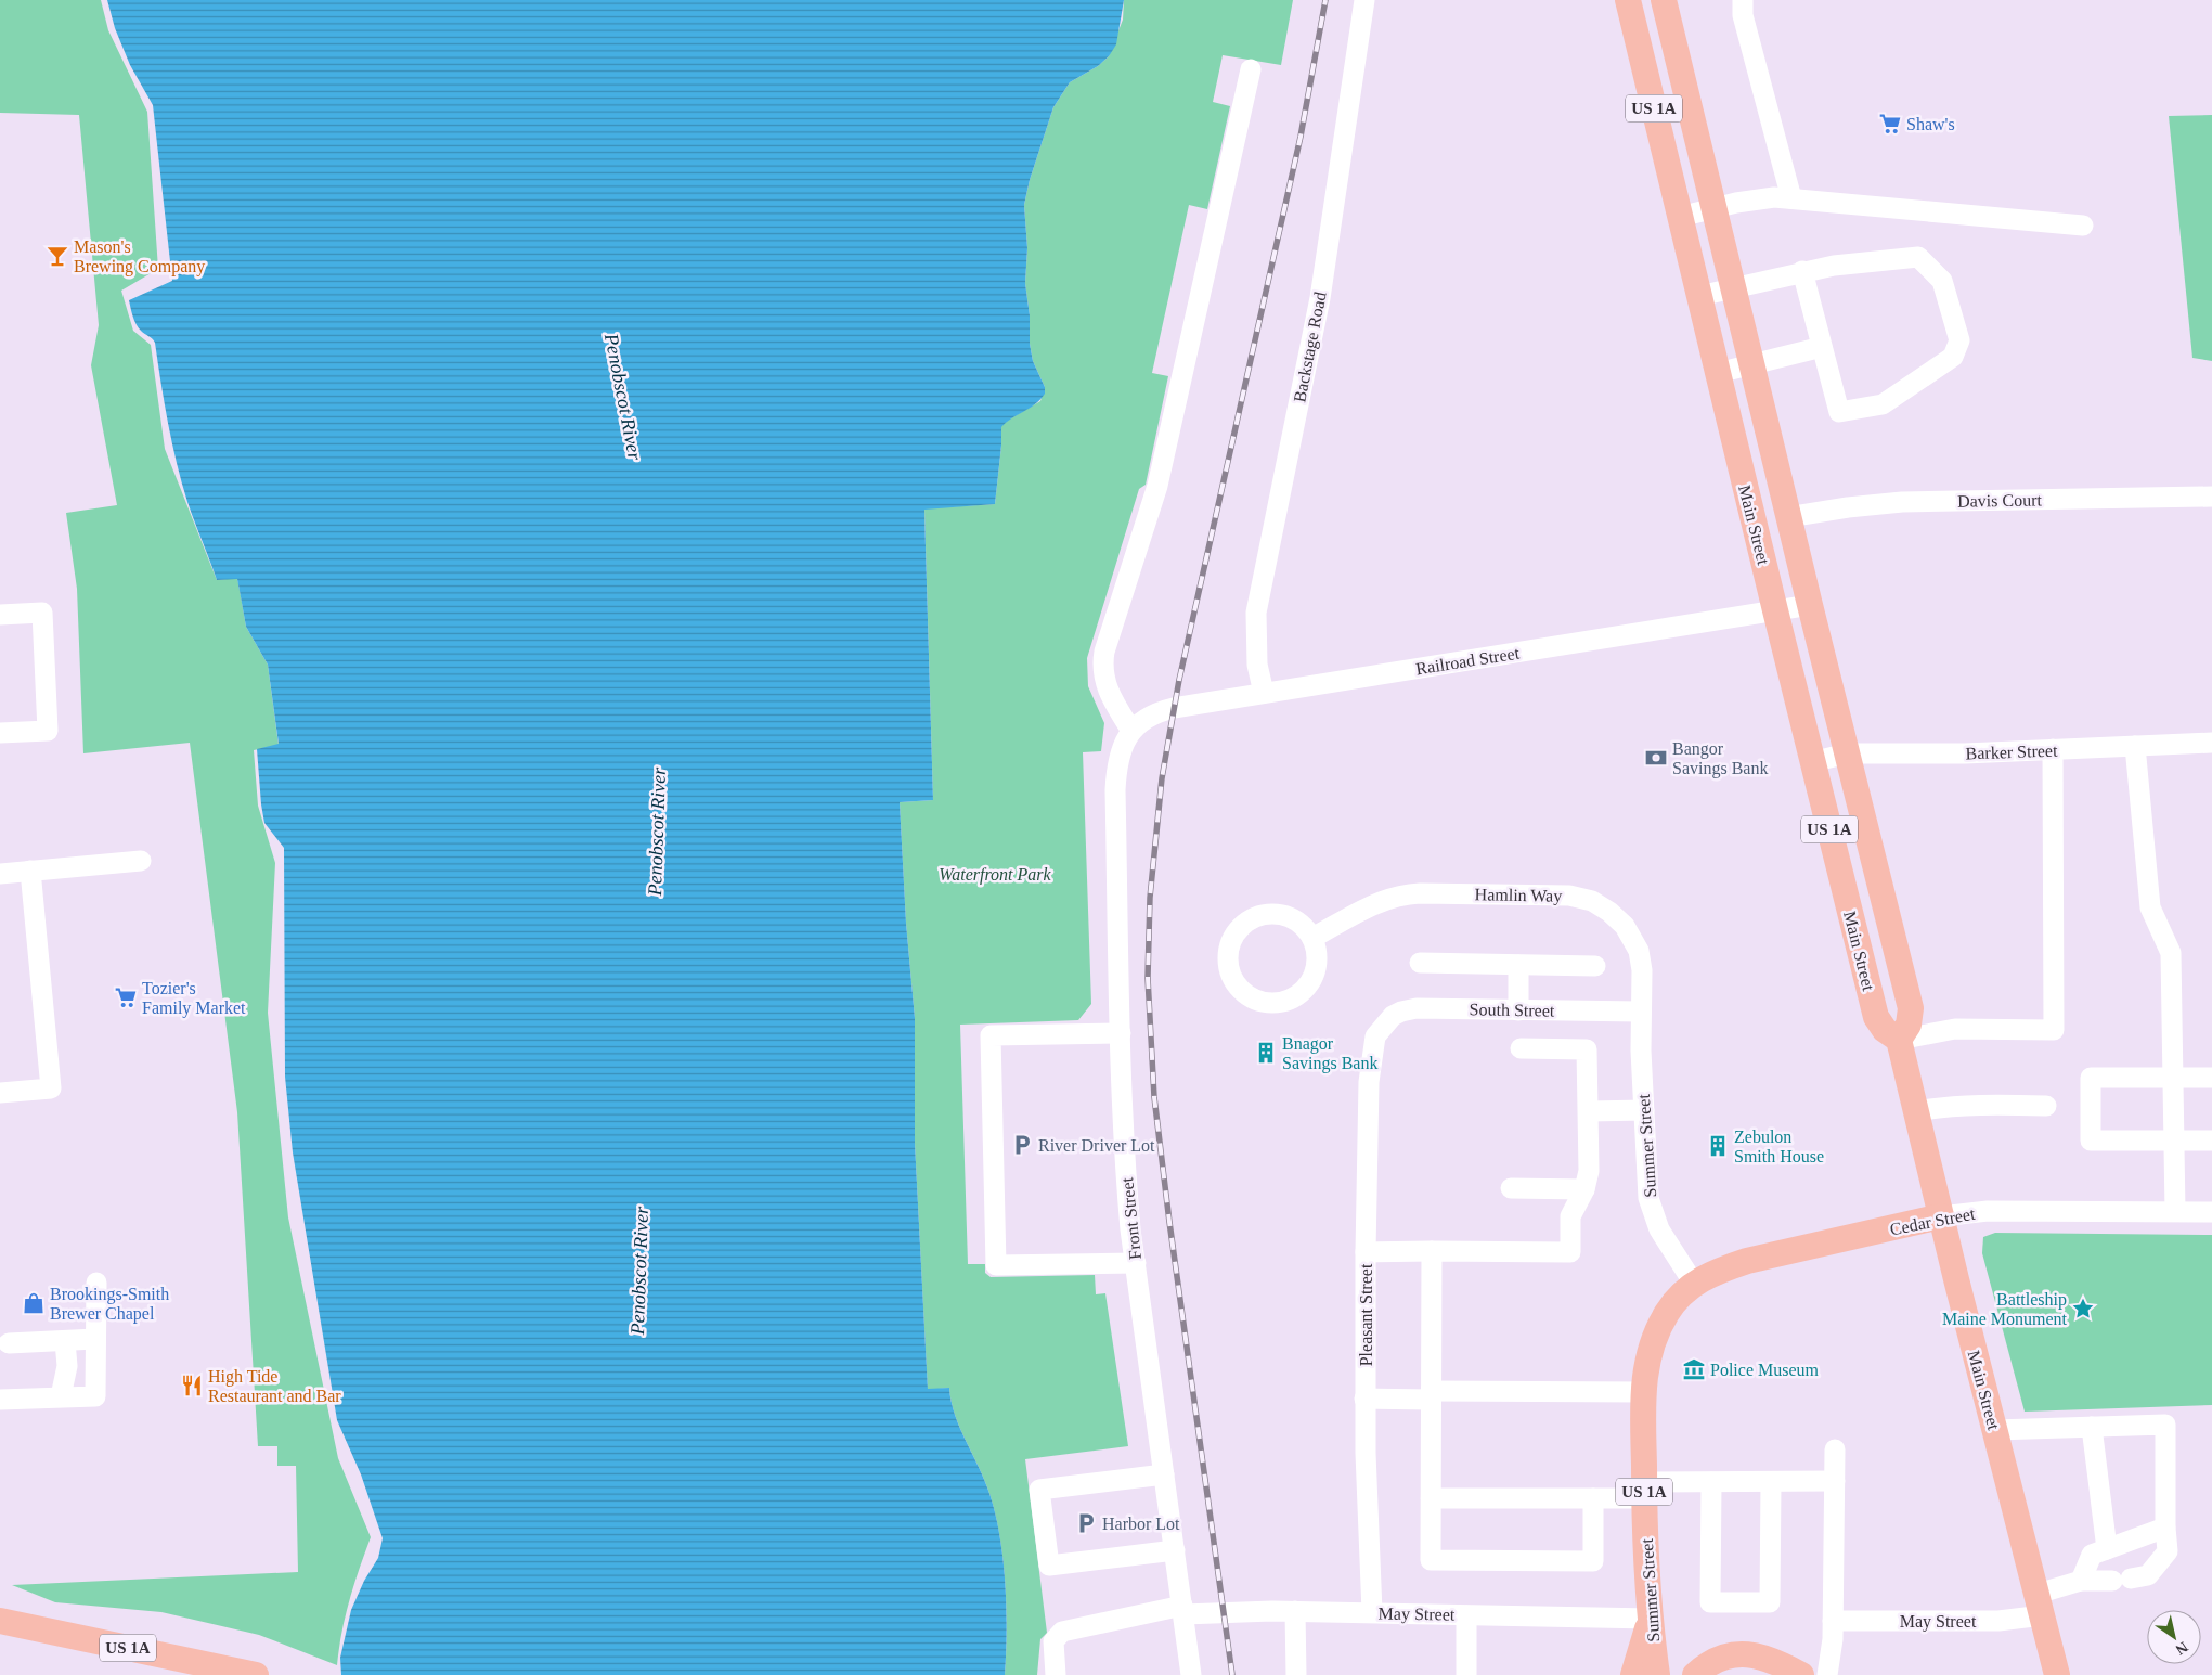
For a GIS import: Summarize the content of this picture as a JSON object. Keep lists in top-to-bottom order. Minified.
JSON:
{"streets":{"main road":["US 1A","Main Street","Summer Street","Cedar Street"],"street":["Backstage Road","Davis Court","Railroad Street","Barker Street","Hamlin Way","South Street","Front Street","Pleasant Street","May Street"]},"crossings":[["US 1A","Summer Street"],["US 1A","May Street"],["Backstage Road","Railroad Street"],["Davis Court","Main Street"],["Main Street","Railroad Street"],["Main Street","Barker Street"],["Main Street","Cedar Street"],["Main Street","May Street"],["Railroad Street","Front Street"],["Hamlin Way","South Street"],["Hamlin Way","Summer Street"],["South Street","Summer Street"],["South Street","Pleasant Street"],["Summer Street","Cedar Street"],["Summer Street","May Street"],["Front Street","May Street"],["Pleasant Street","May Street"]],"water":["Penobscot River"],"parks":["Waterfront Park"],"places":{"supermarket":["Shaw's","Tozier's Family Market"],"bar":["Mason's Brewing Company"],"bank":["Bangor Savings Bank"],"building":["Bnagor Savings Bank","Zebulon Smith House"],"parking":["River Driver Lot","Harbor Lot"],"shop":["Brookings-Smith Brewer Chapel"],"place":["Battleship Maine Monument"],"museum":["Police Museum"],"restaurant":["High Tide Restaurant and Bar"]},"north":"bottom right"}
